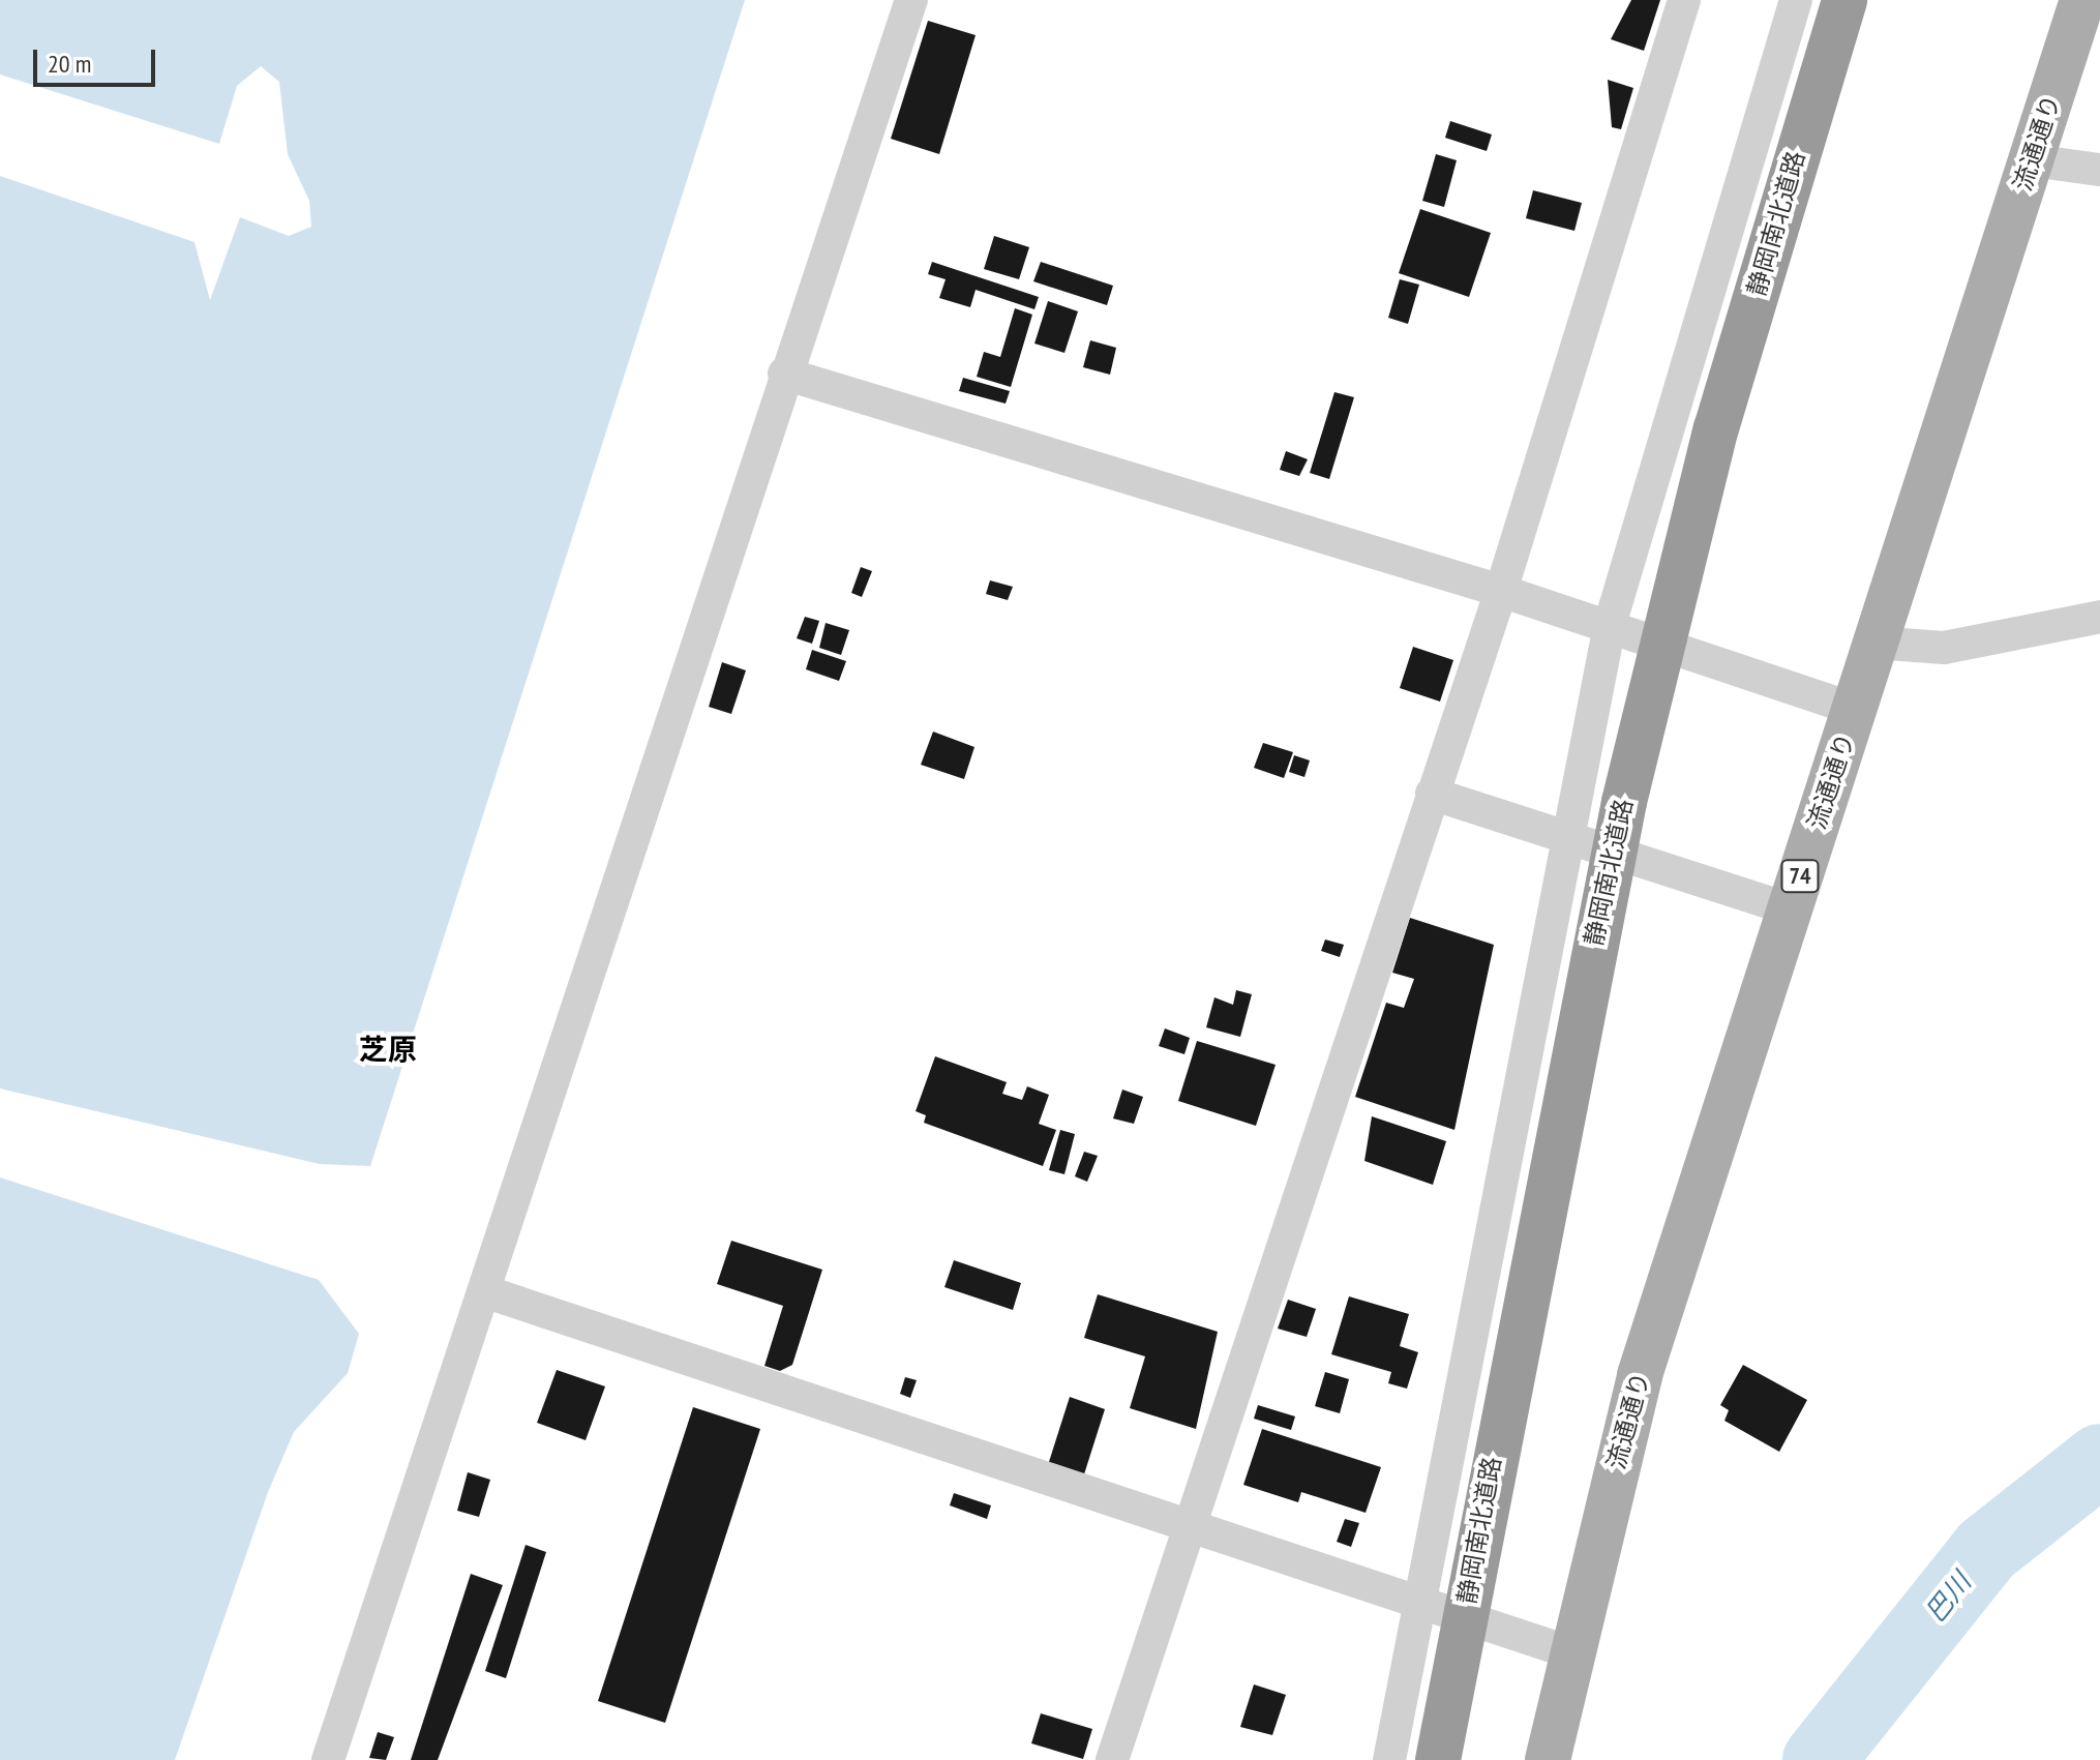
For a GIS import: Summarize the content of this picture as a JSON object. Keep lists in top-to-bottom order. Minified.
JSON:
{"streets":{"highway":["静岡南北道路"],"main road":["流通通り","74"]},"districts":["芝原"],"water":["巴川"],"scale_bar":"20 m"}
